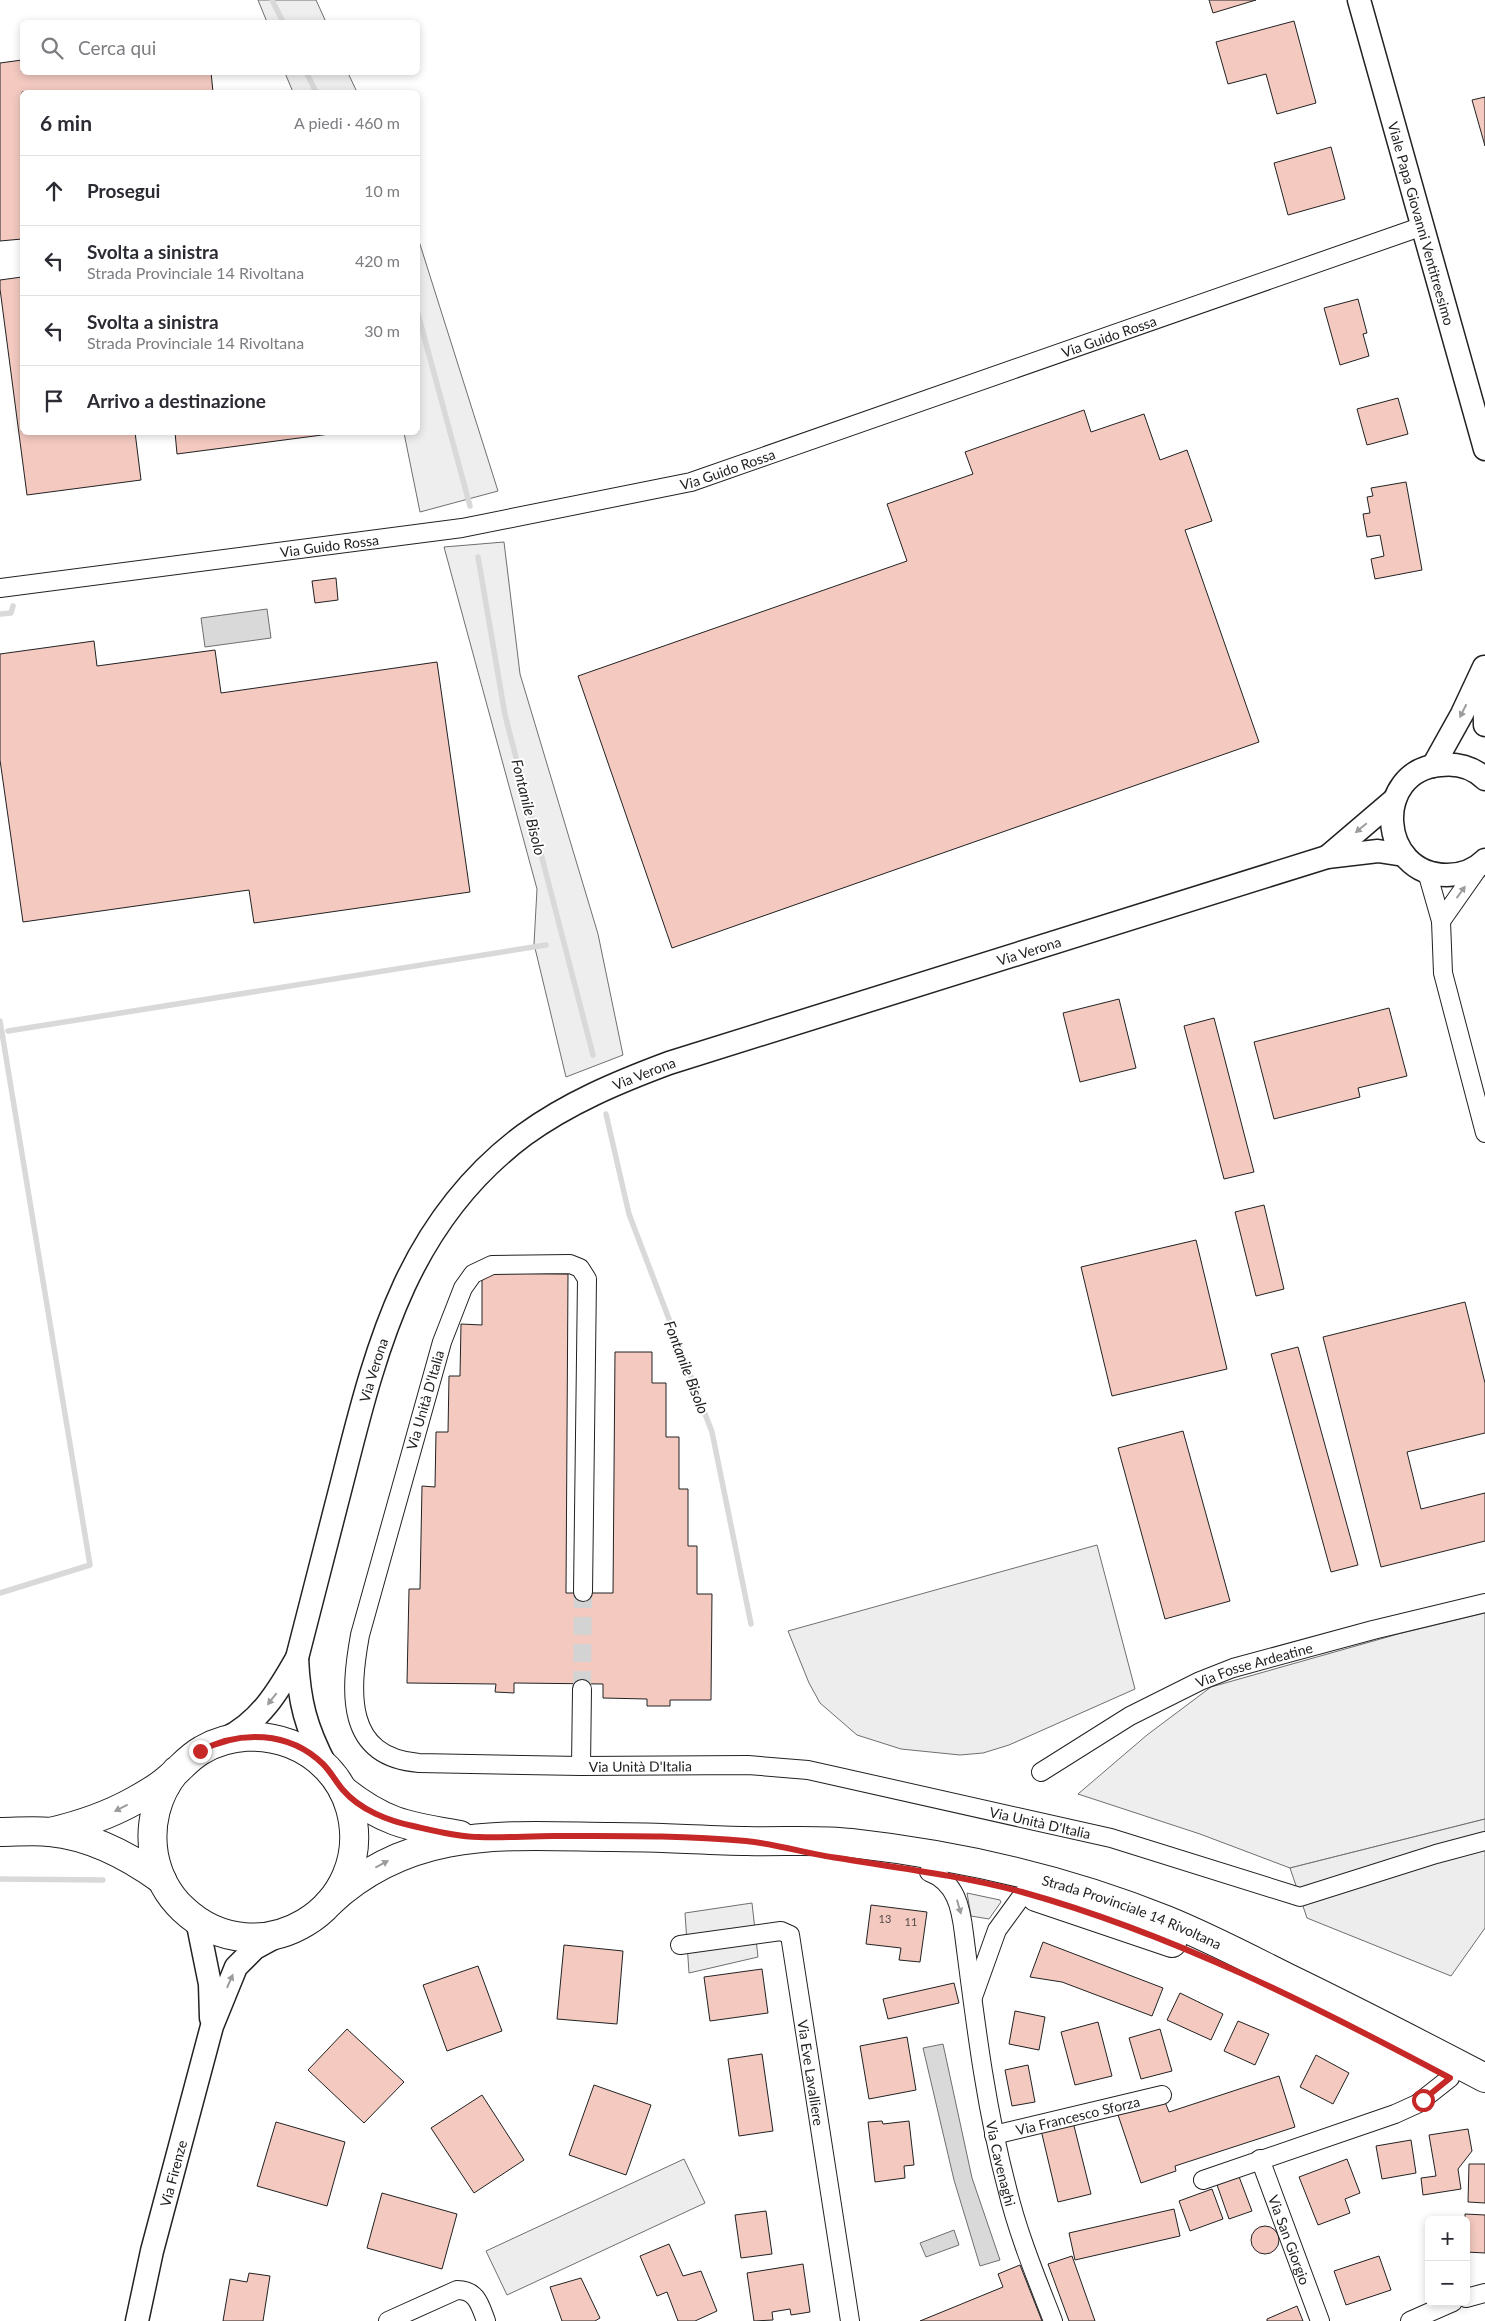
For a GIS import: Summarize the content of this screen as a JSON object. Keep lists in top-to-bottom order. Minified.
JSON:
{"streets":{"main road":["Strada Provinciale 14 Rivoltana"],"street":["Viale Papa Giovanni Ventitreesimo","Via Guido Rossa","Via Verona","Via Unità D'Italia","Via Fosse Ardeatine","Via Eve Lavalliere","Via Francesco Sforza","Via Cavenaghi","Via Firenze","Via San Giorgio"]},"crossings":[["Viale Papa Giovanni Ventitreesimo","Via Guido Rossa"],["Via Verona","Strada Provinciale 14 Rivoltana"],["Strada Provinciale 14 Rivoltana","Via Cavenaghi"],["Strada Provinciale 14 Rivoltana","Via Firenze"],["Via Francesco Sforza","Via Cavenaghi"]],"water":["Fontanile Bisolo"],"house_numbers":["13","11"],"page":{"search":"Cerca qui","heading":["6 min","A piedi · 460 m"],"list":[["Prosegui","10 m"],["Svolta a sinistra","Strada Provinciale 14 Rivoltana","420 m"],["Svolta a sinistra","Strada Provinciale 14 Rivoltana","30 m"],"Arrivo a destinazione"],"map_buttons":["+","−"]}}
